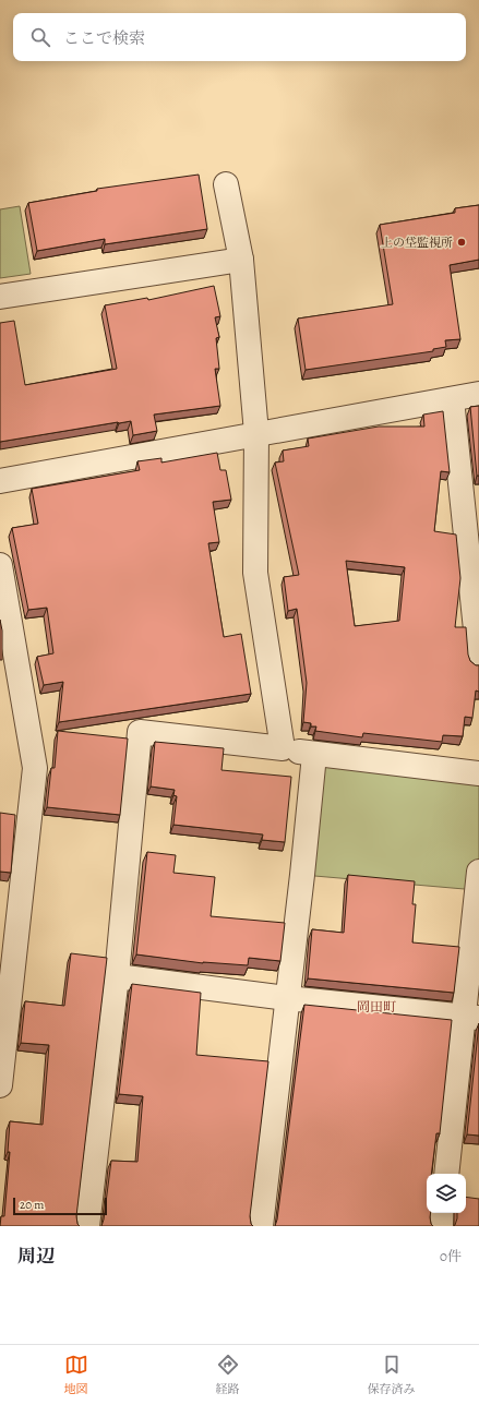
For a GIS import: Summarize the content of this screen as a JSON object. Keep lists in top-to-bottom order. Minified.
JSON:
{"districts":["岡田町"],"places":["上の垈監視所"],"scale_bar":"20 m","page":{"search":"ここで検索","scale":"20 m","heading":["周辺","0件"],"nav":["地図","経路","保存済み"]}}
